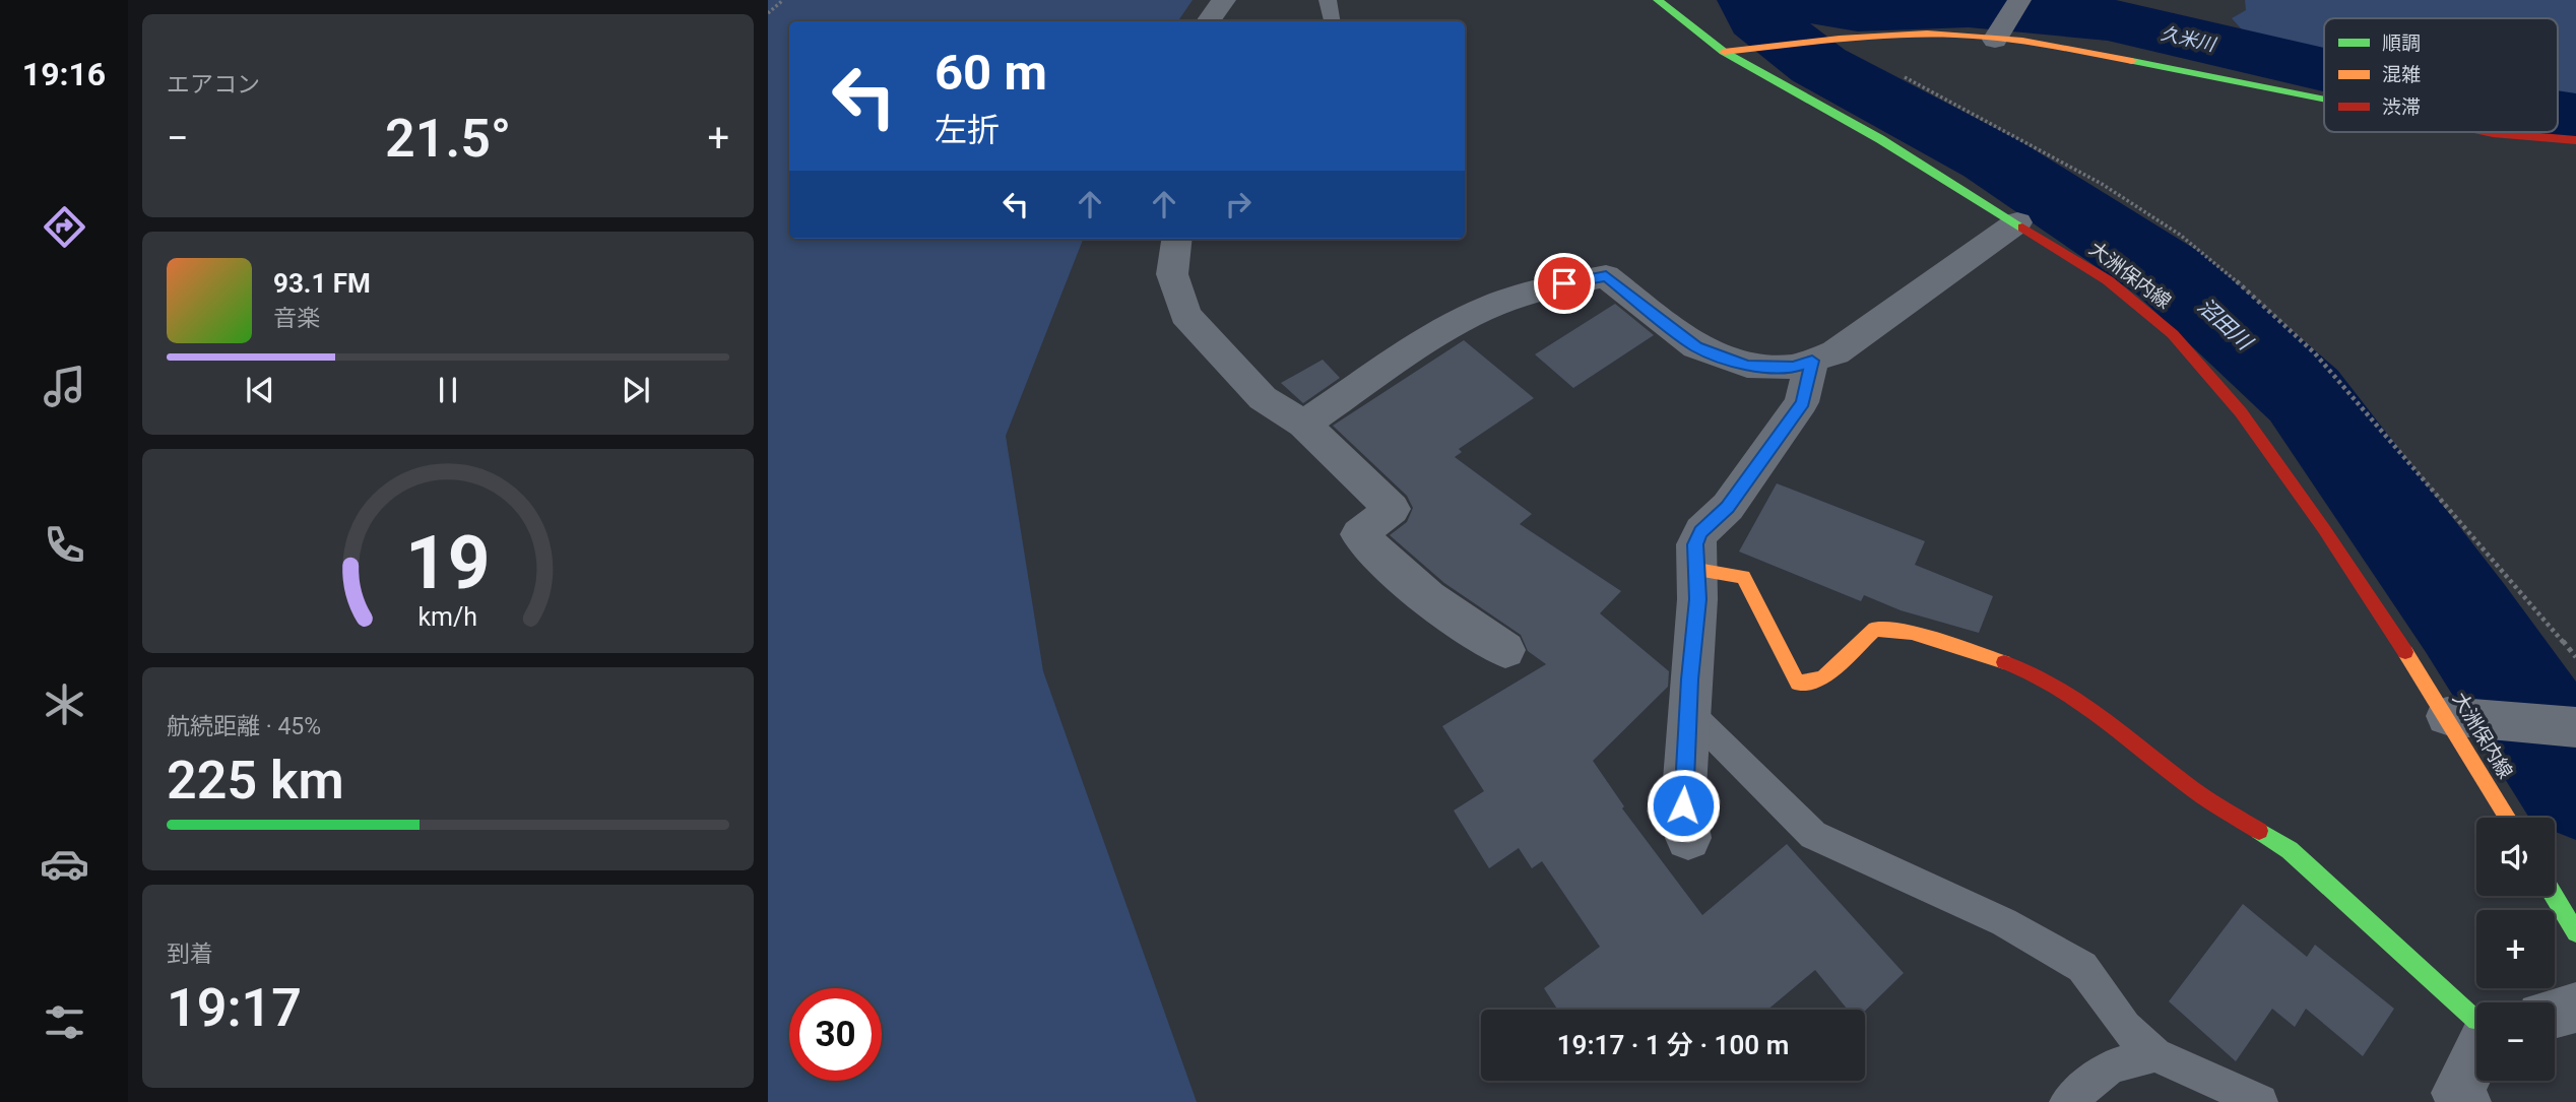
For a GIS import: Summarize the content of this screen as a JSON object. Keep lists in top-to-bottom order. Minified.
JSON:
{"streets":{"street":["大洲保内線"]},"water":["久米川","沼田川"],"legend":["順調","混雑","渋滞"],"page":{"tabs":"19:16","tile":["エアコン",["航続距離 · 45%","225 km"],["到着","19:17"]],"turn":["60 m","左折"],"heat":["−","21.5°","+"],"song":["93.1 FM","音楽"],"map_buttons":["+","−"],"limit":"30","trip":"19:17 · 1 分 · 100 m","gauge":["19","km/h"]}}
